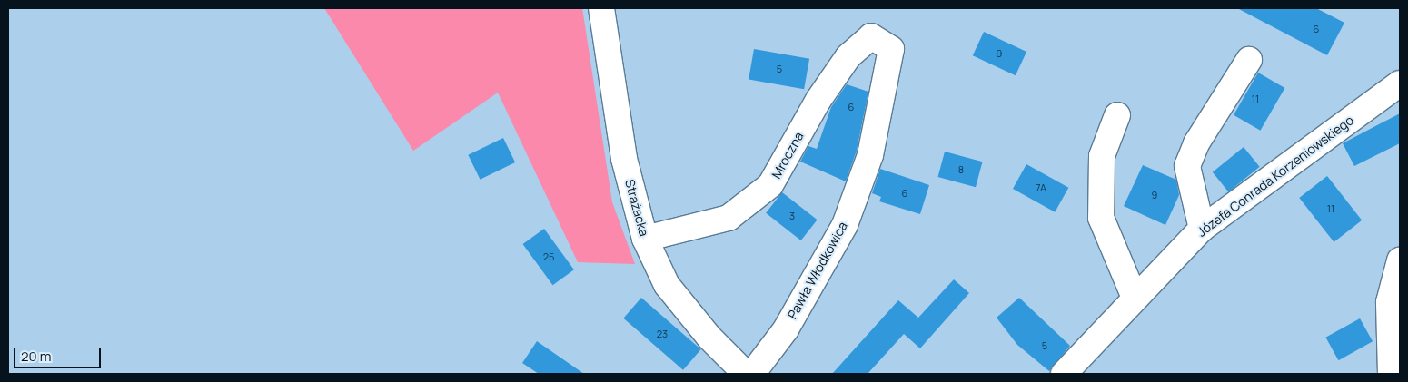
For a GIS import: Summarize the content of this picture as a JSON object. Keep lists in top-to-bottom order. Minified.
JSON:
{"streets":{"street":["Mroczna","Józefa Conrada Korzeniowskiego","Strażacka","Pawła Włodkowica"]},"crossings":[["Mroczna","Strażacka"],["Mroczna","Pawła Włodkowica"]],"house_numbers":["6","9","5","11","6","8","7A","6","9","11","3","25","23","5"],"scale_bar":"20 m"}
